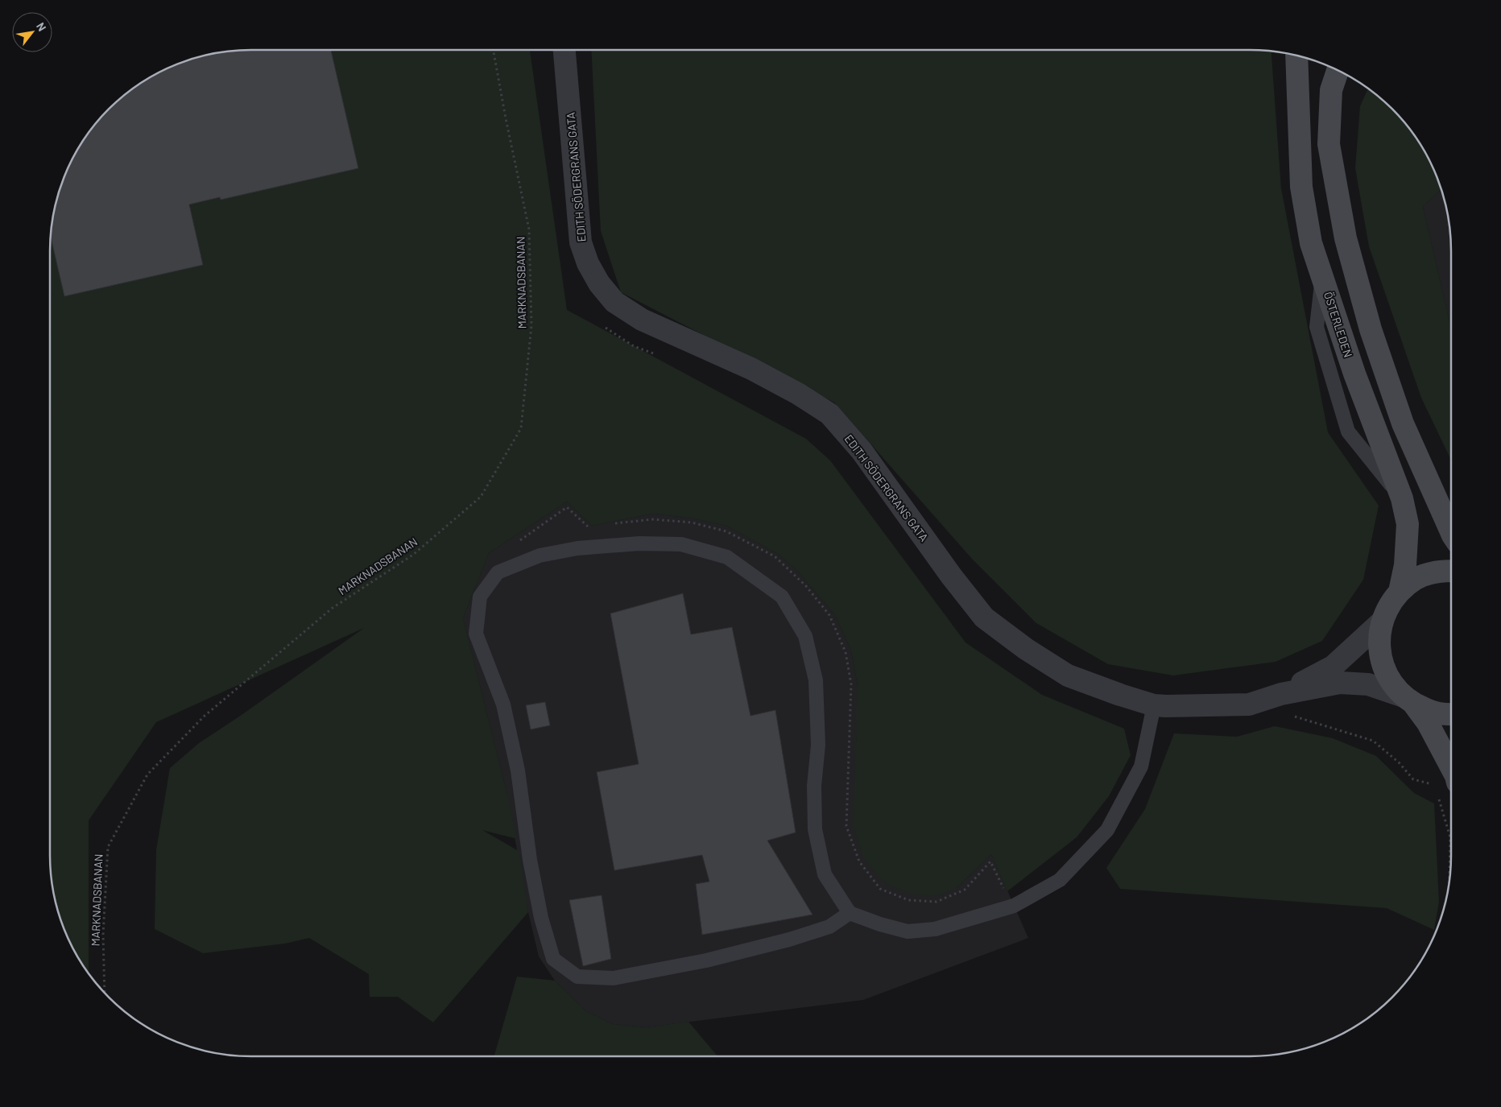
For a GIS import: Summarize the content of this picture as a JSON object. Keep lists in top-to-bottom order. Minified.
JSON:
{"streets":{"main road":["ÖSTERLEDEN"],"street":["EDITH SÖDERGRANS GATA"],"path":["MARKNADSBANAN"]},"north":"top right"}
